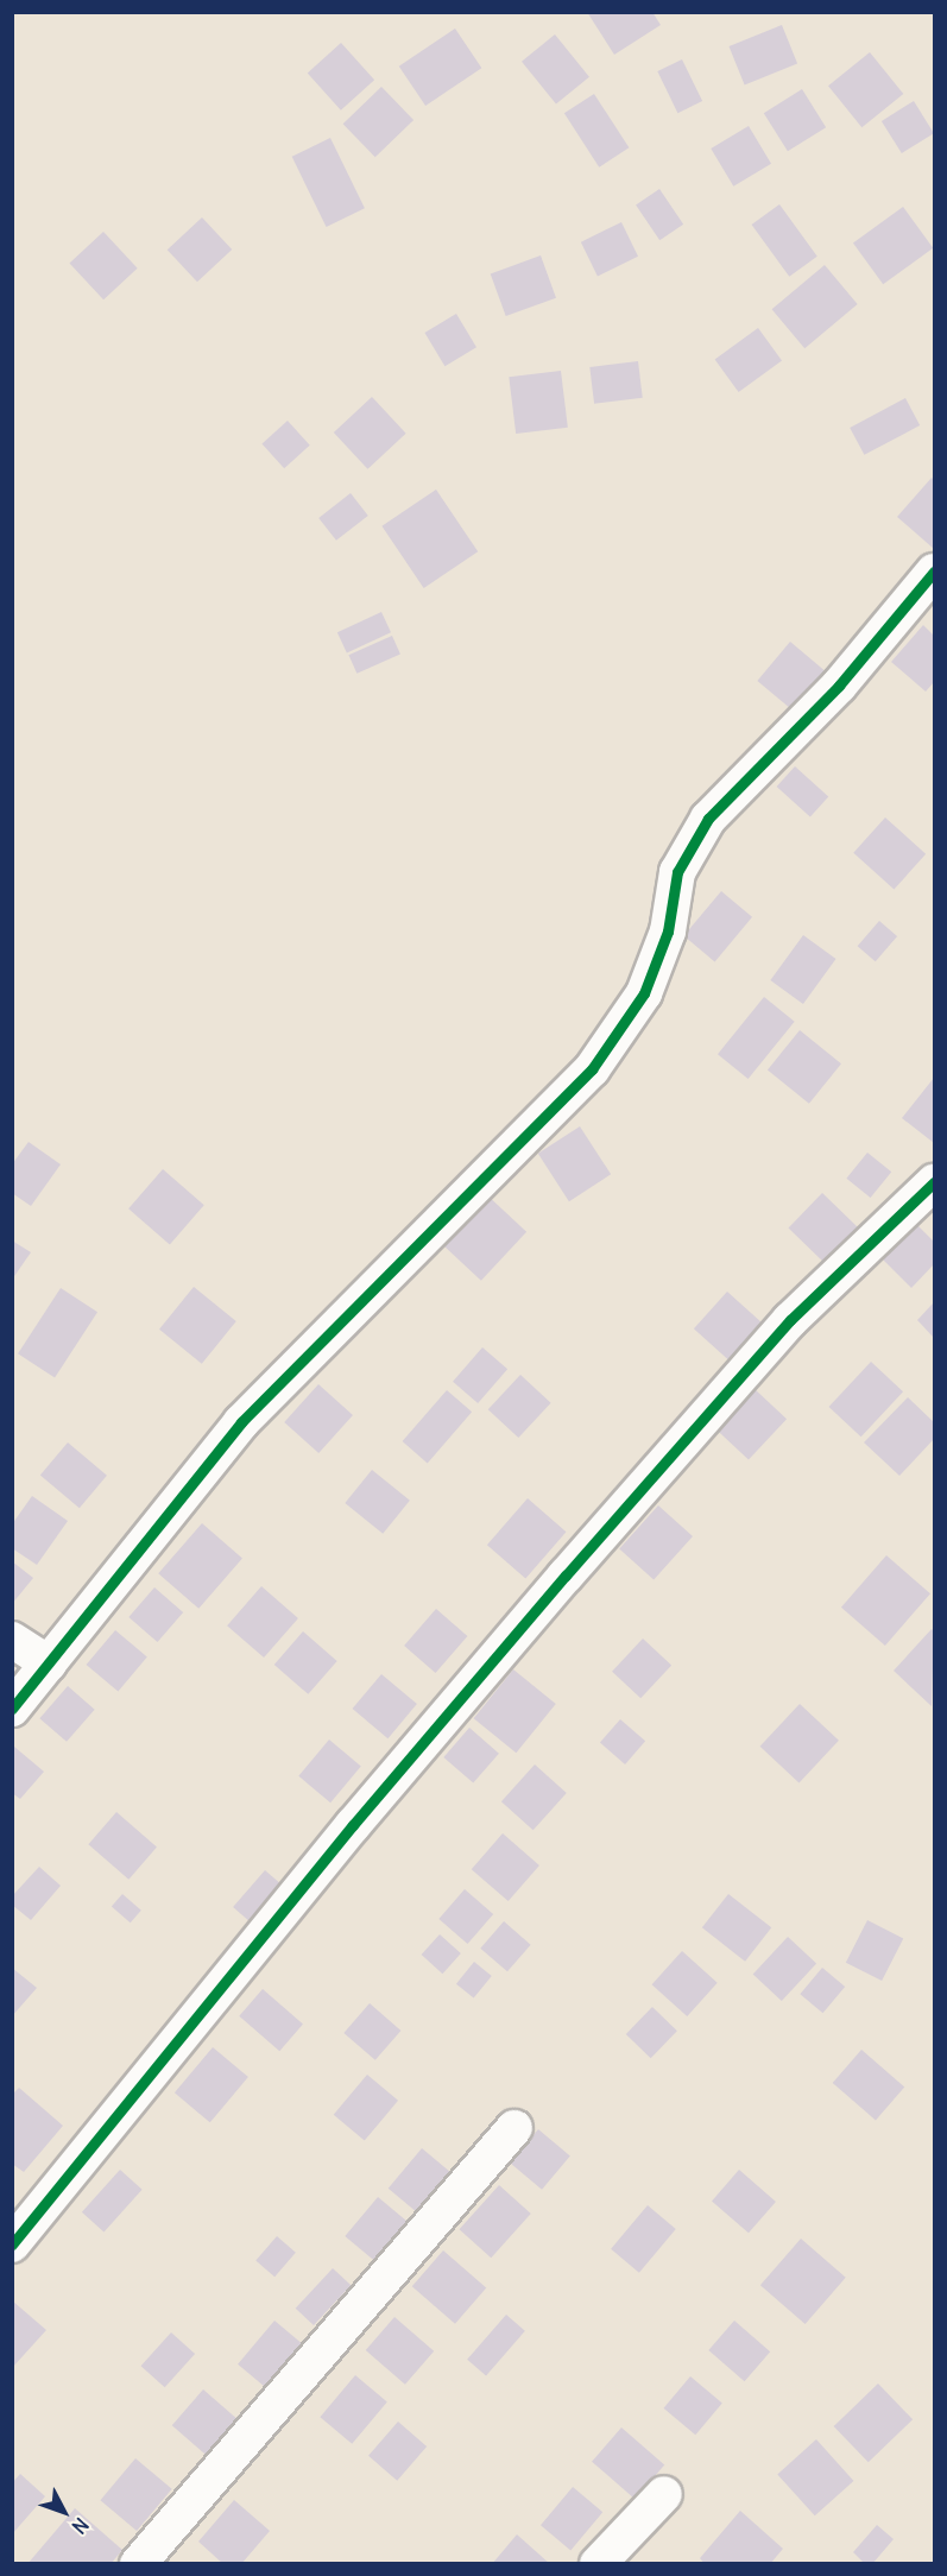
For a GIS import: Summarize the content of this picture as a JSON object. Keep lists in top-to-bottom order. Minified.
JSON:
{"north":"bottom right"}
